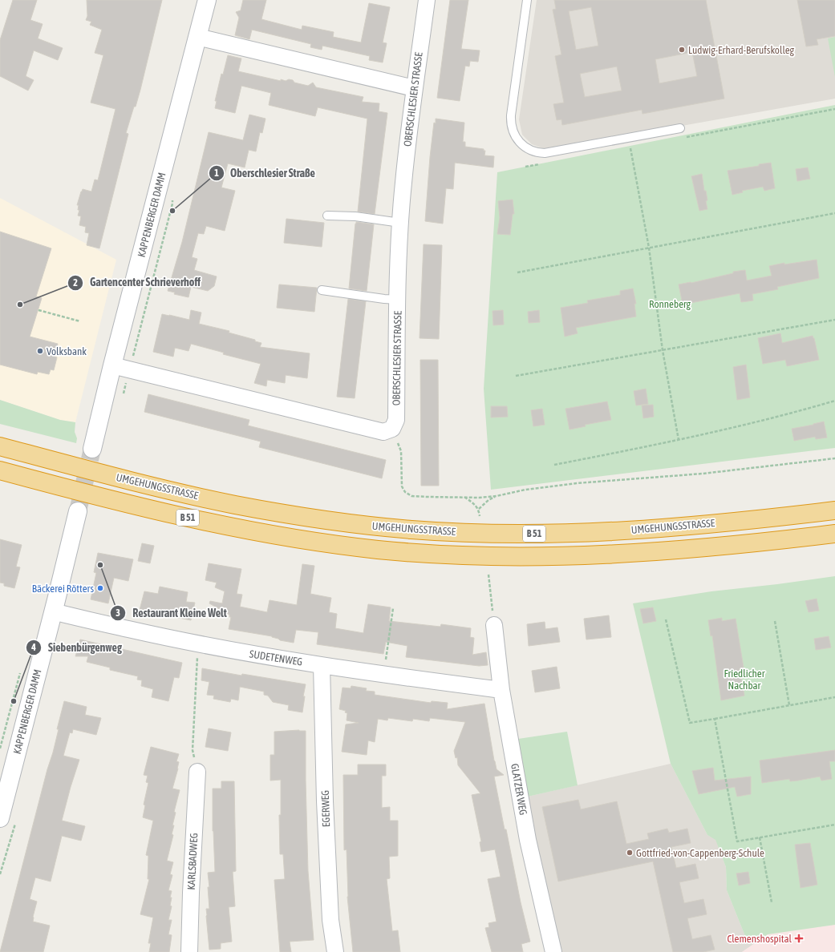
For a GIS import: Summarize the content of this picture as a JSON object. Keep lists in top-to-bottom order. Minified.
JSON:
{"streets":{"highway":["UMGEHUNGSSTRASSE","B 51"],"main road":["KAPPENBERGER DAMM"],"street":["OBERSCHLESIER STRASSE","SUDETENWEG","GLATZER WEG","EGERWEG","KARLSBADWEG"]},"crossings":[["KAPPENBERGER DAMM","SUDETENWEG"],["SUDETENWEG","GLATZER WEG"],["SUDETENWEG","EGERWEG"]],"parks":["Ronneberg","Friedlicher Nachbar"],"places":{"other":["Ludwig-Erhard-Berufskolleg","Oberschlesier Straße","Gartencenter Schrieverhoff","Volksbank","Restaurant Kleine Welt","Bäckerei Rötters","Siebenbürgenweg","Gottfried-von-Cappenberg-Schule"],"health":["Clemenshospital"]}}
